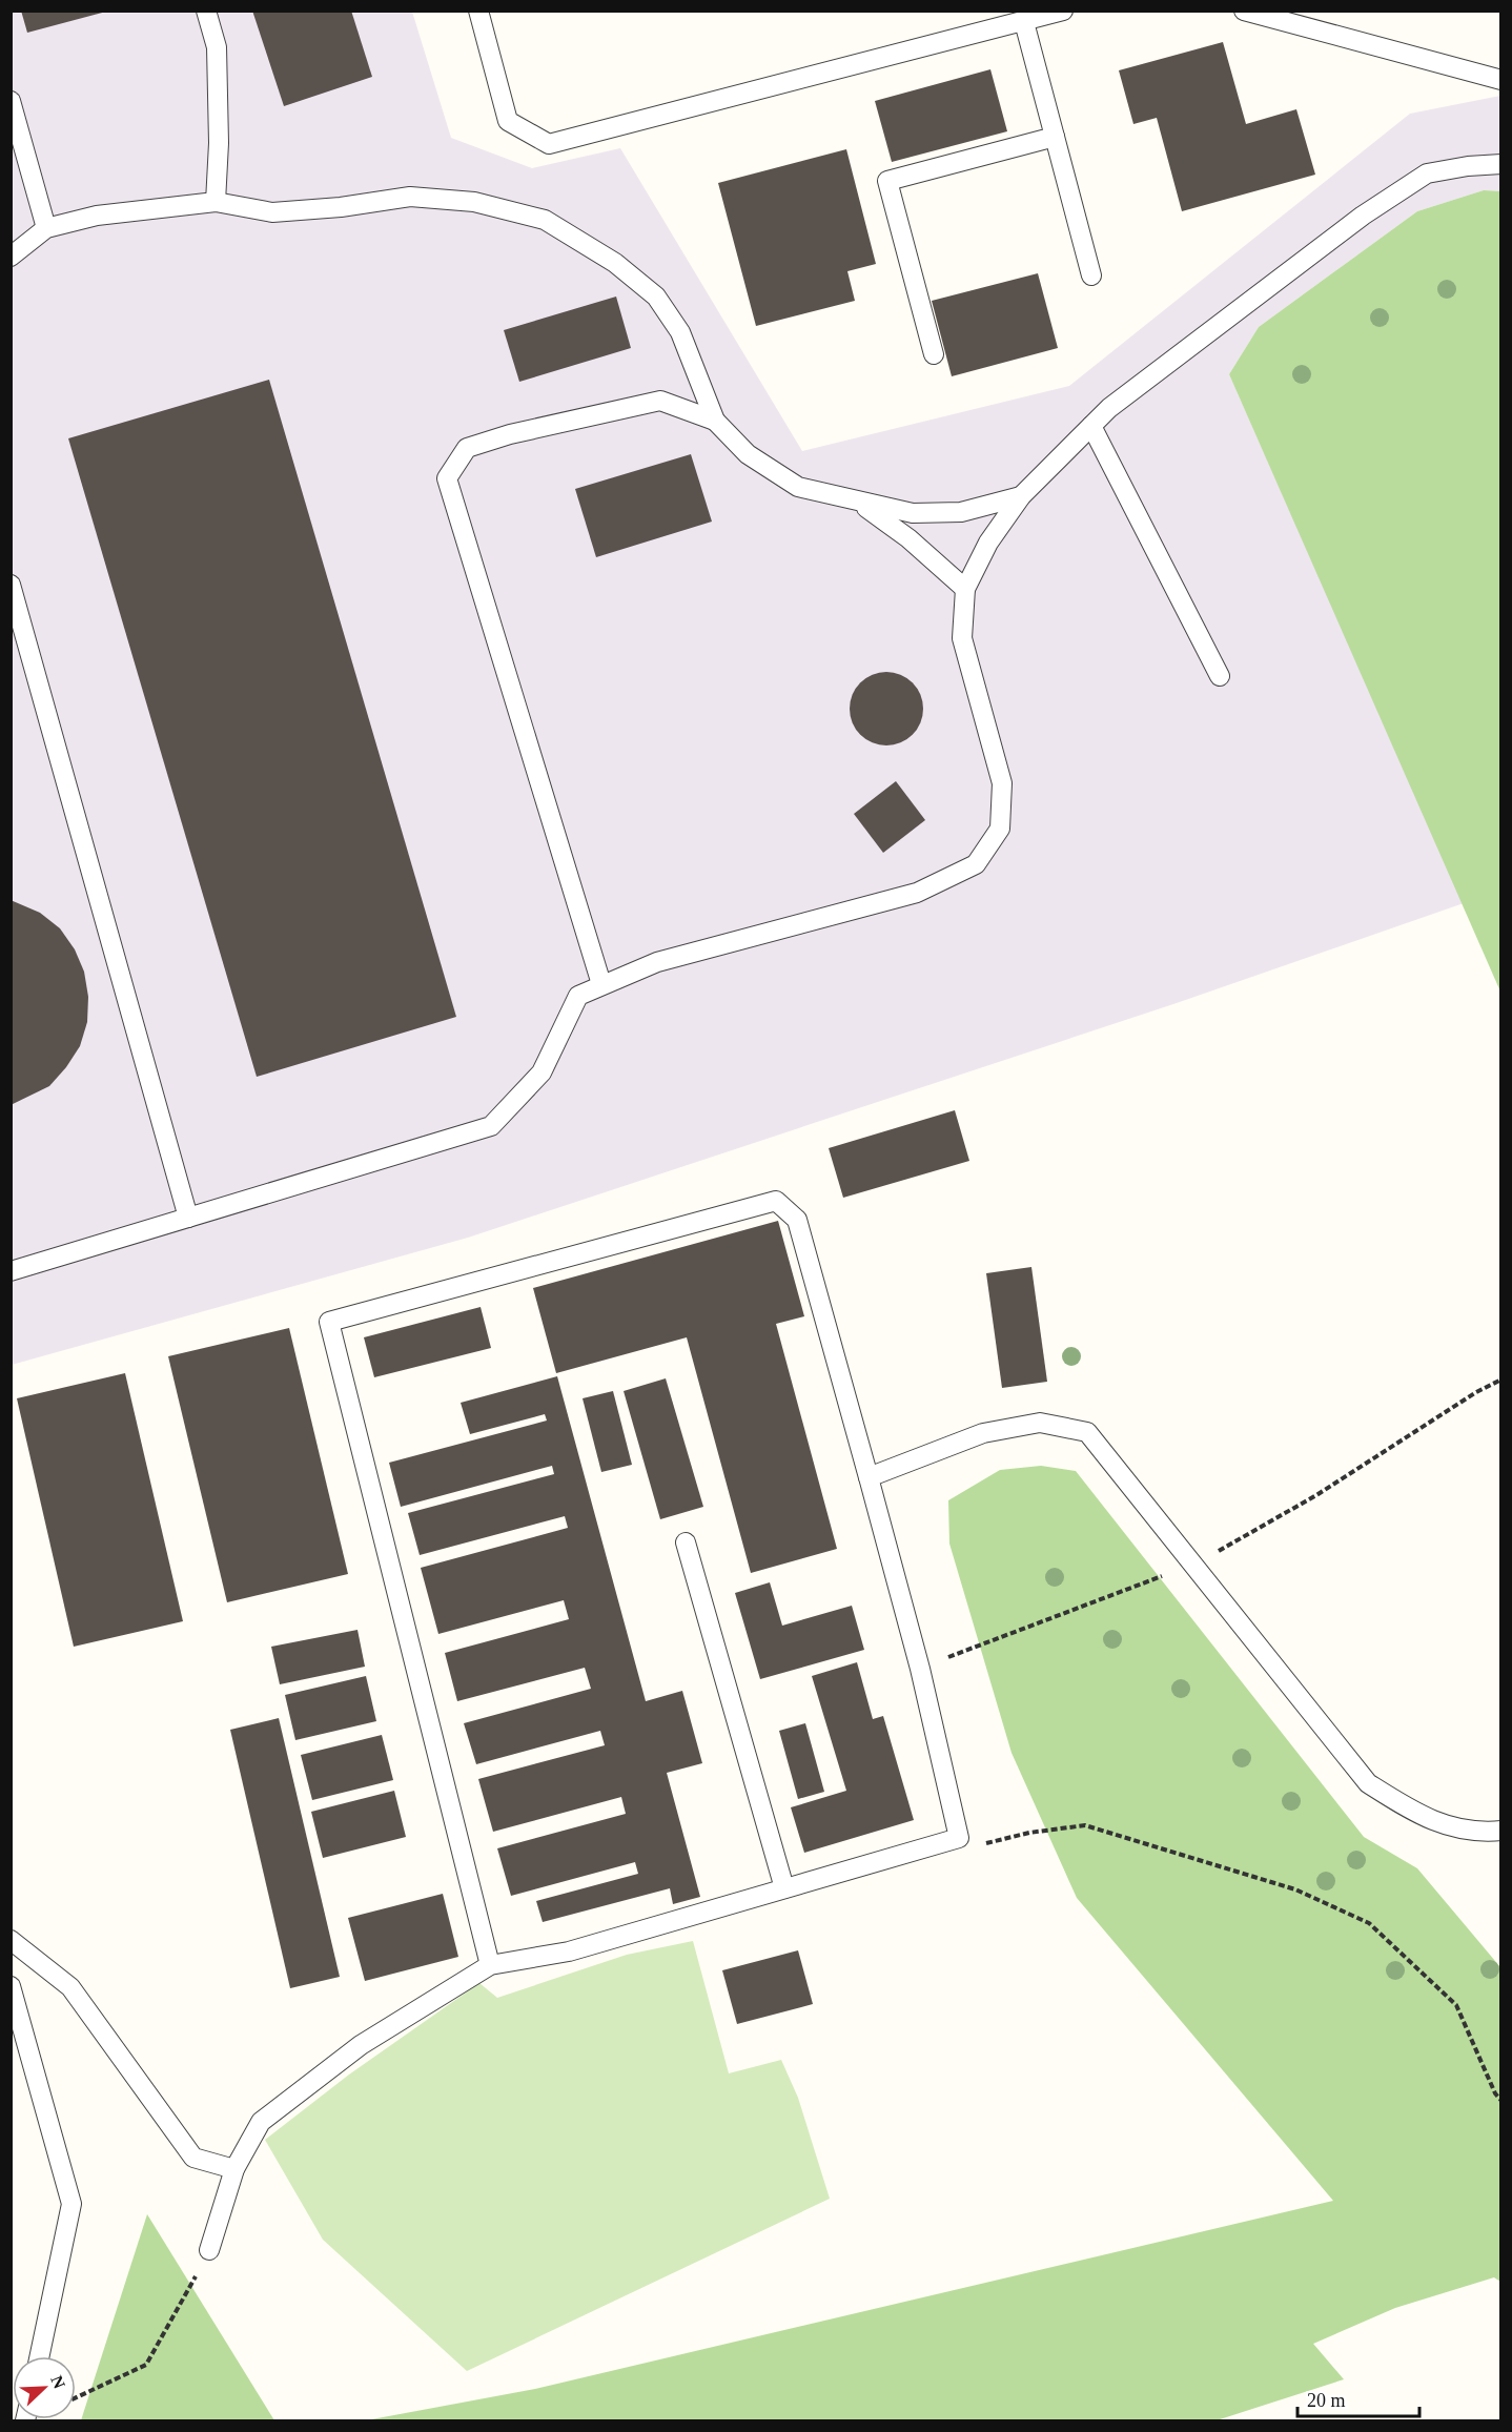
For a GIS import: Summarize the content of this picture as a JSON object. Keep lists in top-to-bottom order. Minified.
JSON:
{"scale_bar":"20 m","north":"top right"}
